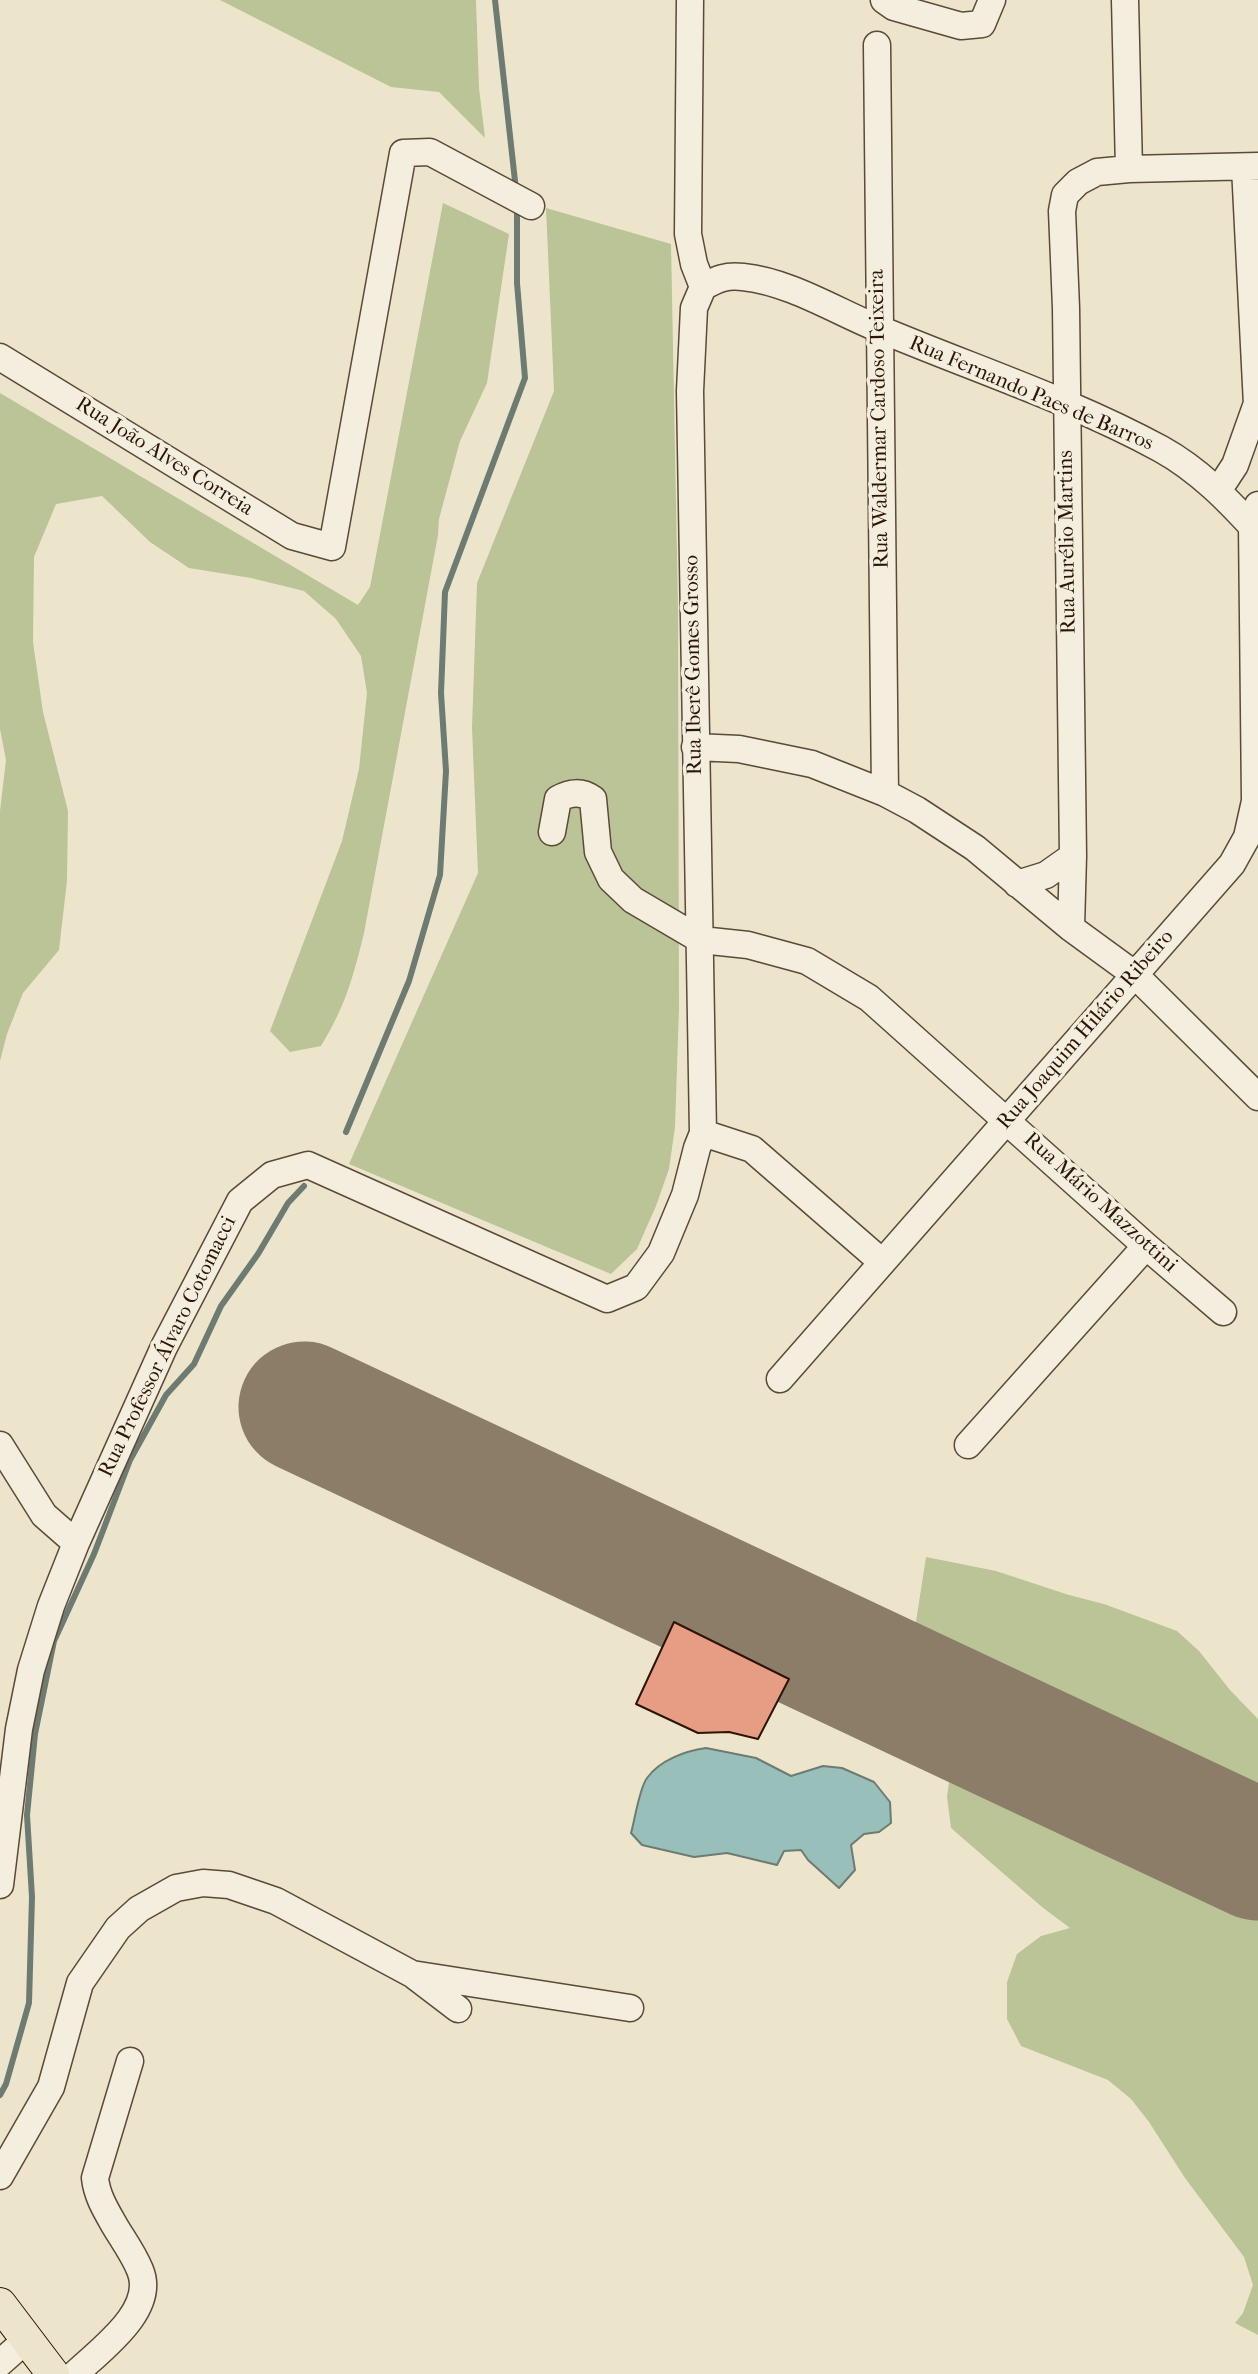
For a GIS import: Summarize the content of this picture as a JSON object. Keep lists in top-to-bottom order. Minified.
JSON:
{"streets":{"street":["Rua Fernando Paes de Barros","Rua Waldermar Cardoso Teixeira","Rua João Alves Correia","Rua Aurélio Martins","Rua Iberê Gomes Grosso","Rua Joaquim Hilário Ribeiro","Rua Mário Mazzottini","Rua Professor Álvaro Cotomacci"]},"crossings":[["Rua Fernando Paes de Barros","Rua Waldermar Cardoso Teixeira"],["Rua Fernando Paes de Barros","Rua Aurélio Martins"],["Rua Fernando Paes de Barros","Rua Iberê Gomes Grosso"],["Rua Fernando Paes de Barros","Rua Joaquim Hilário Ribeiro"],["Rua Iberê Gomes Grosso","Rua Mário Mazzottini"],["Rua Iberê Gomes Grosso","Rua Professor Álvaro Cotomacci"],["Rua Joaquim Hilário Ribeiro","Rua Mário Mazzottini"]]}
